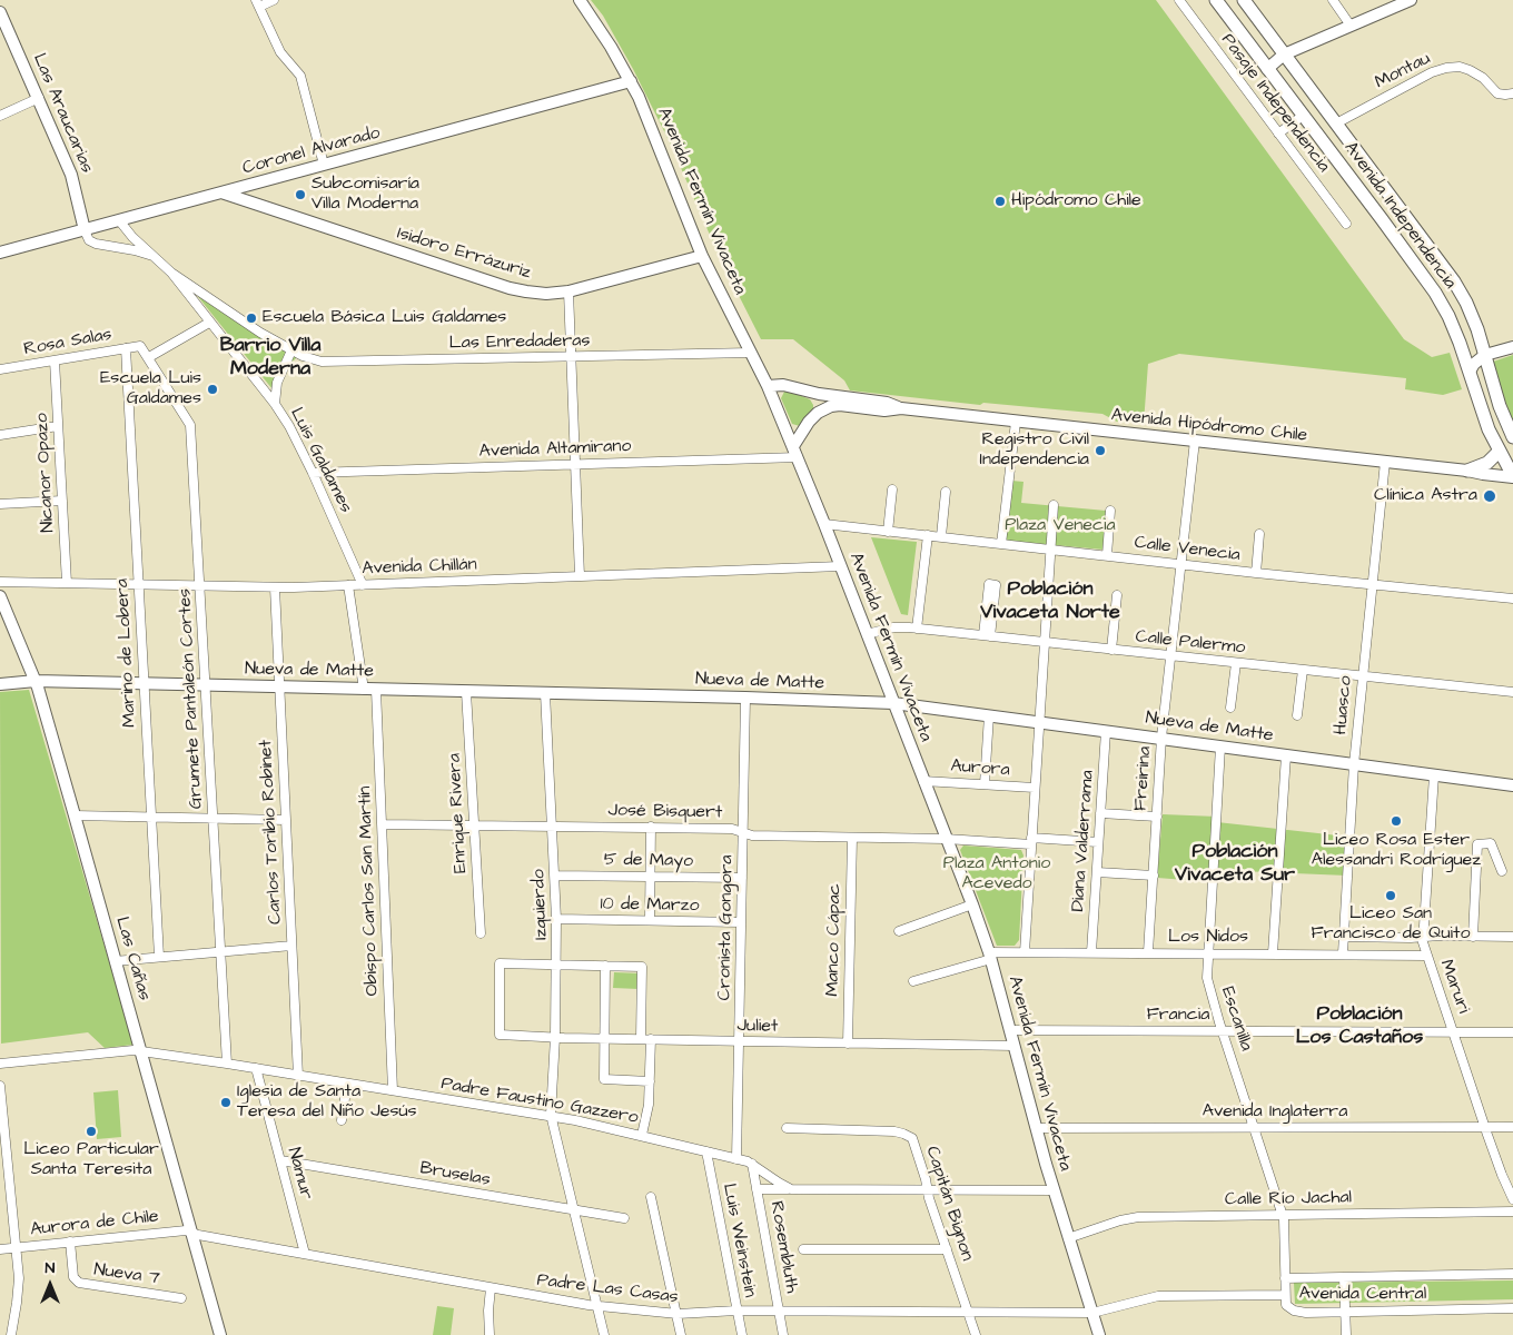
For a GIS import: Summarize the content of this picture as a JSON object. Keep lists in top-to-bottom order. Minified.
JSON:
{"streets":{"main road":["Avenida Independencia"],"street":["Montau","Pasaje Independencia","Las Araucarias","Coronel Alvarado","Avenida Fermín Vivaceta","Isidoro Errázuriz","Rosa Salas","Las Enredaderas","Avenida Hipódromo Chile","Avenida Altamirano","Luis Galdames","Nicanor Opazo","Calle Venecia","Avenida Chillán","Calle Palermo","Marino de Lobera","Nueva de Matte","Grumete Pantaleón Cortes","Huasco","Aurora","Freirina","José Bisquert","Enrique Rivera","Carlos Toribio Robinet","Diana Valderrama","5 de Mayo","Obispo Carlos San Martín","Izquierdo","10 de Marzo","Cronista Gongora","Los Nidos","Manco Cápac","Las Cañas","Maruri","Francia","Escanilla","Juliet","Padre Faustino Gazzero","Avenida Inglaterra","Namur","Bruselas","Calle Río Jachal","Capitán Bignon","Aurora de Chile","Luis Weinstein","Rosembluth","Nueva 7","Padre Las Casas","Avenida Central"]},"crossings":[["Montau","Avenida Independencia"],["Las Araucarias","Coronel Alvarado"],["Las Araucarias","Luis Galdames"],["Coronel Alvarado","Avenida Fermín Vivaceta"],["Coronel Alvarado","Isidoro Errázuriz"],["Coronel Alvarado","Luis Galdames"],["Avenida Fermín Vivaceta","Isidoro Errázuriz"],["Avenida Fermín Vivaceta","Las Enredaderas"],["Avenida Fermín Vivaceta","Avenida Hipódromo Chile"],["Avenida Fermín Vivaceta","Avenida Altamirano"],["Avenida Fermín Vivaceta","Calle Venecia"],["Avenida Fermín Vivaceta","Avenida Chillán"],["Avenida Fermín Vivaceta","Calle Palermo"],["Avenida Fermín Vivaceta","Nueva de Matte"],["Avenida Fermín Vivaceta","Aurora"],["Avenida Fermín Vivaceta","José Bisquert"],["Avenida Fermín Vivaceta","Los Nidos"],["Avenida Fermín Vivaceta","Francia"],["Avenida Fermín Vivaceta","Juliet"],["Avenida Fermín Vivaceta","Padre Faustino Gazzero"],["Avenida Fermín Vivaceta","Avenida Inglaterra"],["Avenida Fermín Vivaceta","Calle Río Jachal"],["Avenida Fermín Vivaceta","Padre Las Casas"],["Avenida Fermín Vivaceta","Avenida Central"],["Avenida Independencia","Avenida Hipódromo Chile"],["Rosa Salas","Nicanor Opazo"],["Rosa Salas","Marino de Lobera"],["Rosa Salas","Grumete Pantaleón Cortes"],["Las Enredaderas","Luis Galdames"],["Avenida Hipódromo Chile","Huasco"],["Avenida Hipódromo Chile","Freirina"],["Avenida Altamirano","Luis Galdames"],["Luis Galdames","Avenida Chillán"],["Nicanor Opazo","Avenida Chillán"],["Calle Venecia","Huasco"],["Calle Venecia","Freirina"],["Avenida Chillán","Marino de Lobera"],["Avenida Chillán","Grumete Pantaleón Cortes"],["Avenida Chillán","Carlos Toribio Robinet"],["Calle Palermo","Huasco"],["Calle Palermo","Freirina"],["Marino de Lobera","Nueva de Matte"],["Nueva de Matte","Grumete Pantaleón Cortes"],["Nueva de Matte","Huasco"],["Nueva de Matte","Freirina"],["Nueva de Matte","Enrique Rivera"],["Nueva de Matte","Carlos Toribio Robinet"],["Nueva de Matte","Diana Valderrama"],["Nueva de Matte","Obispo Carlos San Martín"],["Nueva de Matte","Izquierdo"],["Nueva de Matte","Cronista Gongora"],["Nueva de Matte","Las Cañas"],["Nueva de Matte","Maruri"],["Nueva de Matte","Escanilla"],["Grumete Pantaleón Cortes","Padre Faustino Gazzero"],["Huasco","Los Nidos"],["Freirina","Los Nidos"],["José Bisquert","Enrique Rivera"],["José Bisquert","Diana Valderrama"],["José Bisquert","Obispo Carlos San Martín"],["José Bisquert","Izquierdo"],["José Bisquert","Cronista Gongora"],["José Bisquert","Manco Cápac"],["Carlos Toribio Robinet","Padre Faustino Gazzero"],["Diana Valderrama","Los Nidos"],["5 de Mayo","Izquierdo"],["5 de Mayo","Cronista Gongora"],["Obispo Carlos San Martín","Padre Faustino Gazzero"],["Izquierdo","10 de Marzo"],["Izquierdo","Juliet"],["Izquierdo","Padre Faustino Gazzero"],["Izquierdo","Bruselas"],["Izquierdo","Padre Las Casas"],["10 de Marzo","Cronista Gongora"],["Cronista Gongora","Juliet"],["Cronista Gongora","Padre Faustino Gazzero"],["Los Nidos","Maruri"],["Los Nidos","Escanilla"],["Manco Cápac","Juliet"],["Las Cañas","Padre Faustino Gazzero"],["Las Cañas","Aurora de Chile"],["Las Cañas","Padre Las Casas"],["Maruri","Francia"],["Maruri","Avenida Inglaterra"],["Francia","Escanilla"],["Escanilla","Avenida Inglaterra"],["Escanilla","Calle Río Jachal"],["Escanilla","Avenida Central"],["Padre Faustino Gazzero","Namur"],["Padre Faustino Gazzero","Capitán Bignon"],["Padre Faustino Gazzero","Luis Weinstein"],["Padre Faustino Gazzero","Rosembluth"],["Namur","Bruselas"],["Namur","Padre Las Casas"],["Capitán Bignon","Padre Las Casas"],["Aurora de Chile","Nueva 7"],["Aurora de Chile","Padre Las Casas"],["Luis Weinstein","Padre Las Casas"],["Rosembluth","Padre Las Casas"],["Padre Las Casas","Avenida Central"]],"districts":["Barrio Villa Moderna","Población Vivaceta Norte","Población Vivaceta Sur","Población Los Castaños"],"parks":["Plaza Venecia","Plaza Antonio Acevedo"],"places":["Subcomisaría Villa Moderna","Hipódromo Chile","Escuela Básica Luis Galdames","Escuela Luis Galdames","Registro Civil Independencia","Clínica Astra","Liceo Rosa Ester Alessandri Rodríguez","Liceo San Francisco de Quito","Iglesia de Santa Teresa del Niño Jesús","Liceo Particular Santa Teresita"],"north":"top"}
